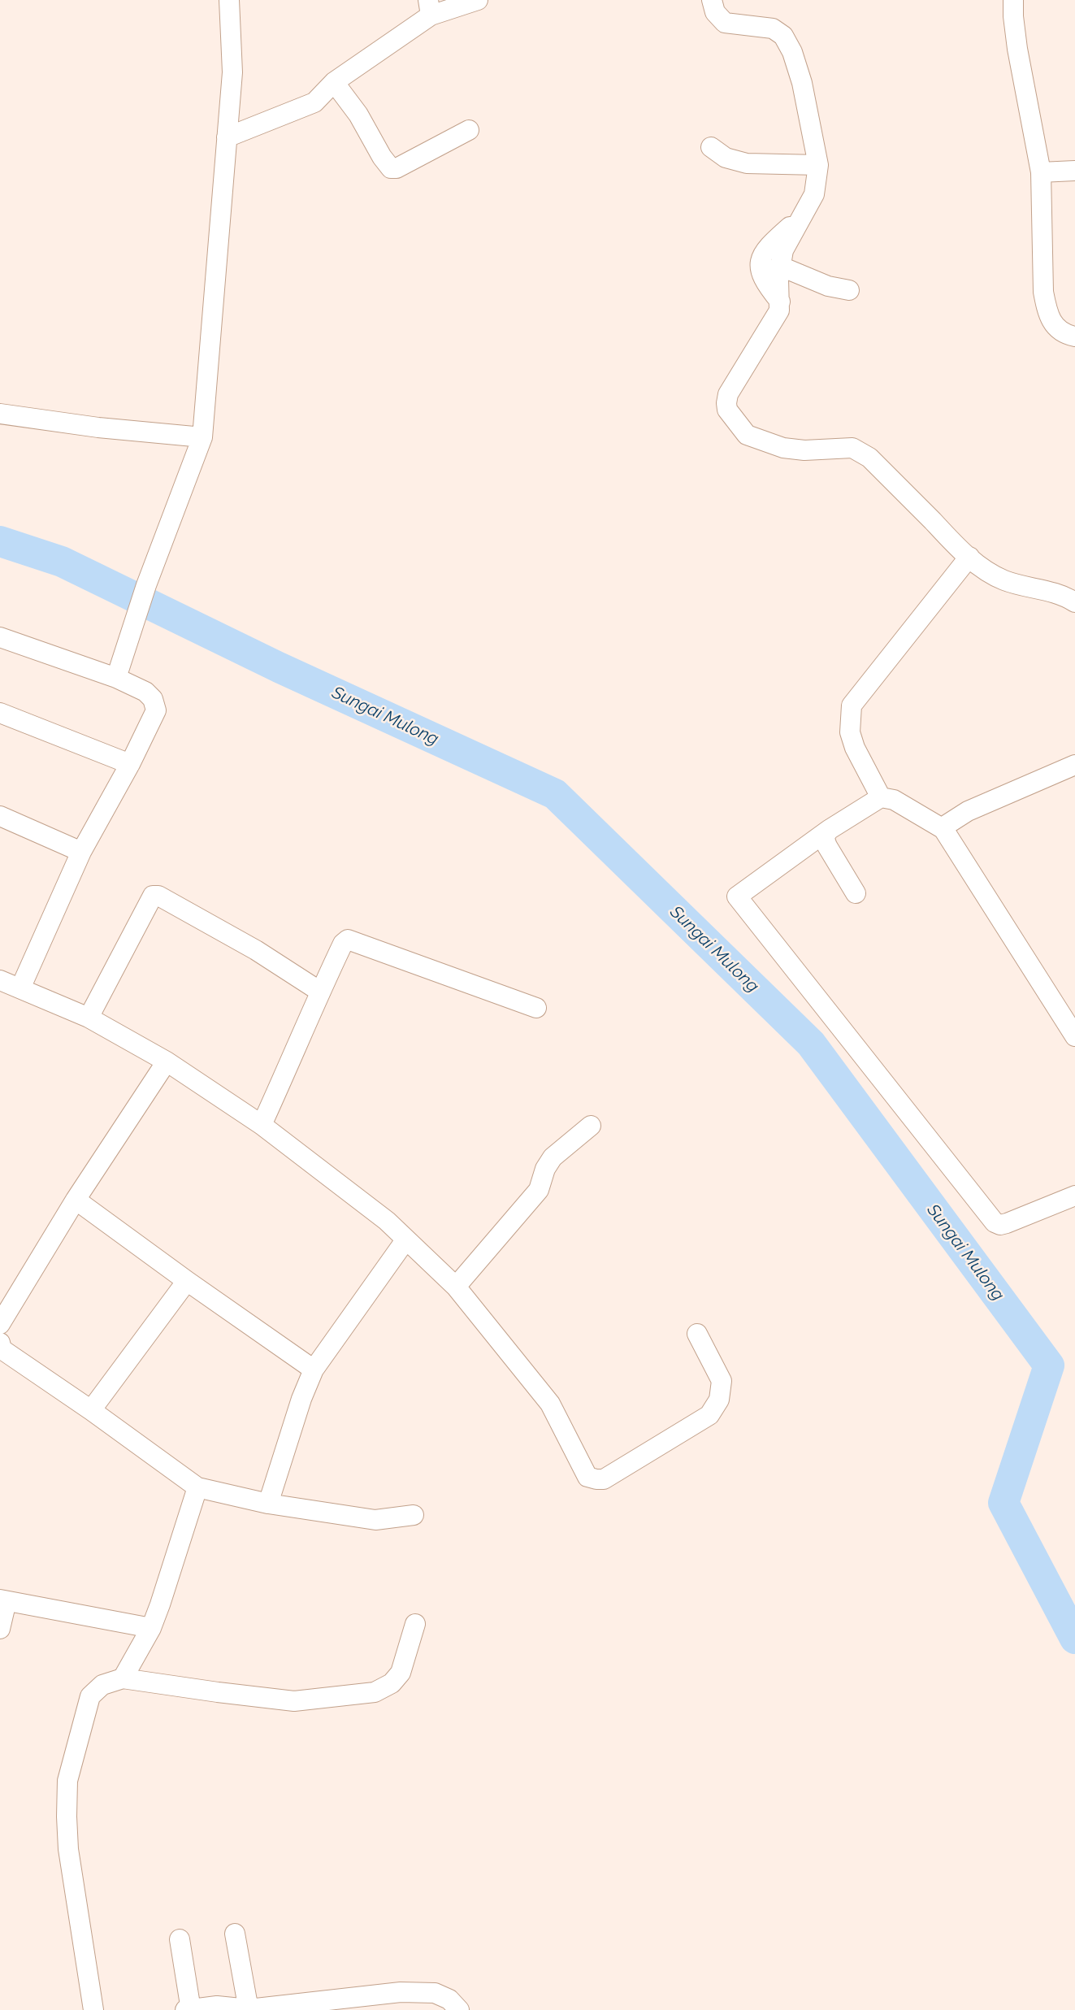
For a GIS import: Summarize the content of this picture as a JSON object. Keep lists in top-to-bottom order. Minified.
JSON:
{"water":["Sungai Mulong"]}
